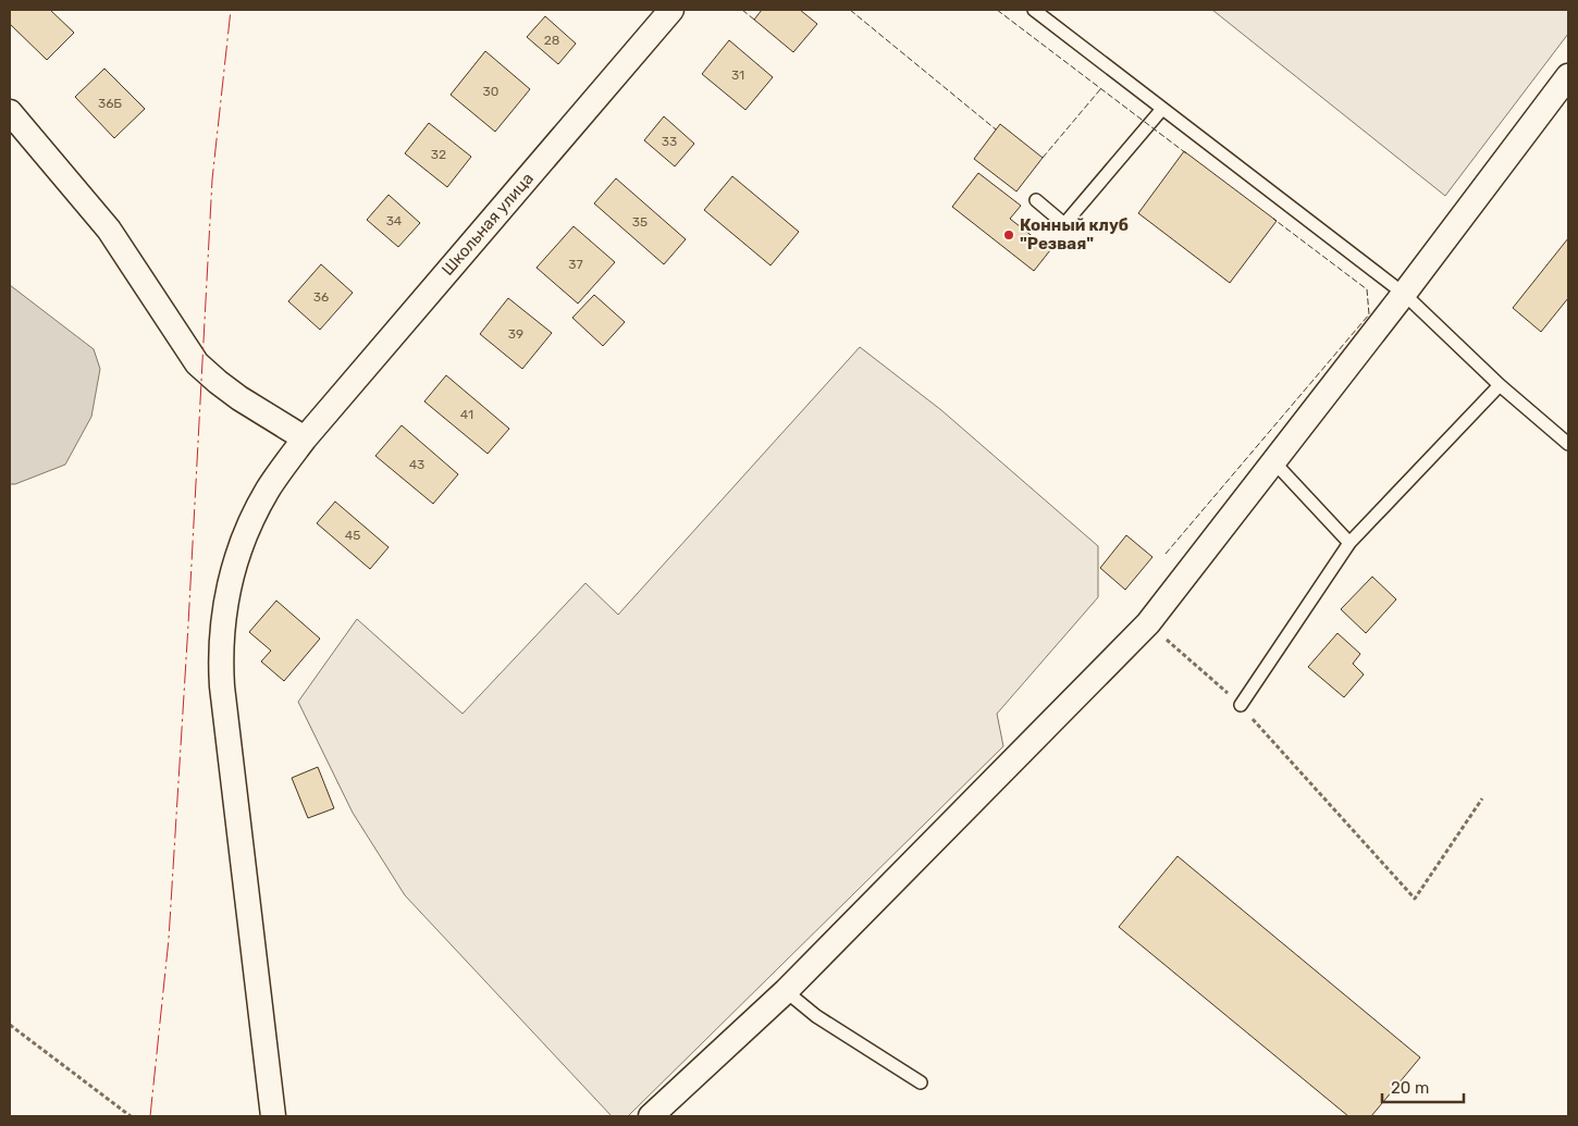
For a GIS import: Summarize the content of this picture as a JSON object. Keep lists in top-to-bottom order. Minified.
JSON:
{"streets":{"street":["Школьная улица"]},"places":["Конный клуб \"Резвая\""],"house_numbers":["28","31","30","36Б","33","32","34","35","37","36","39","41","43","45"],"scale_bar":"20 m"}
